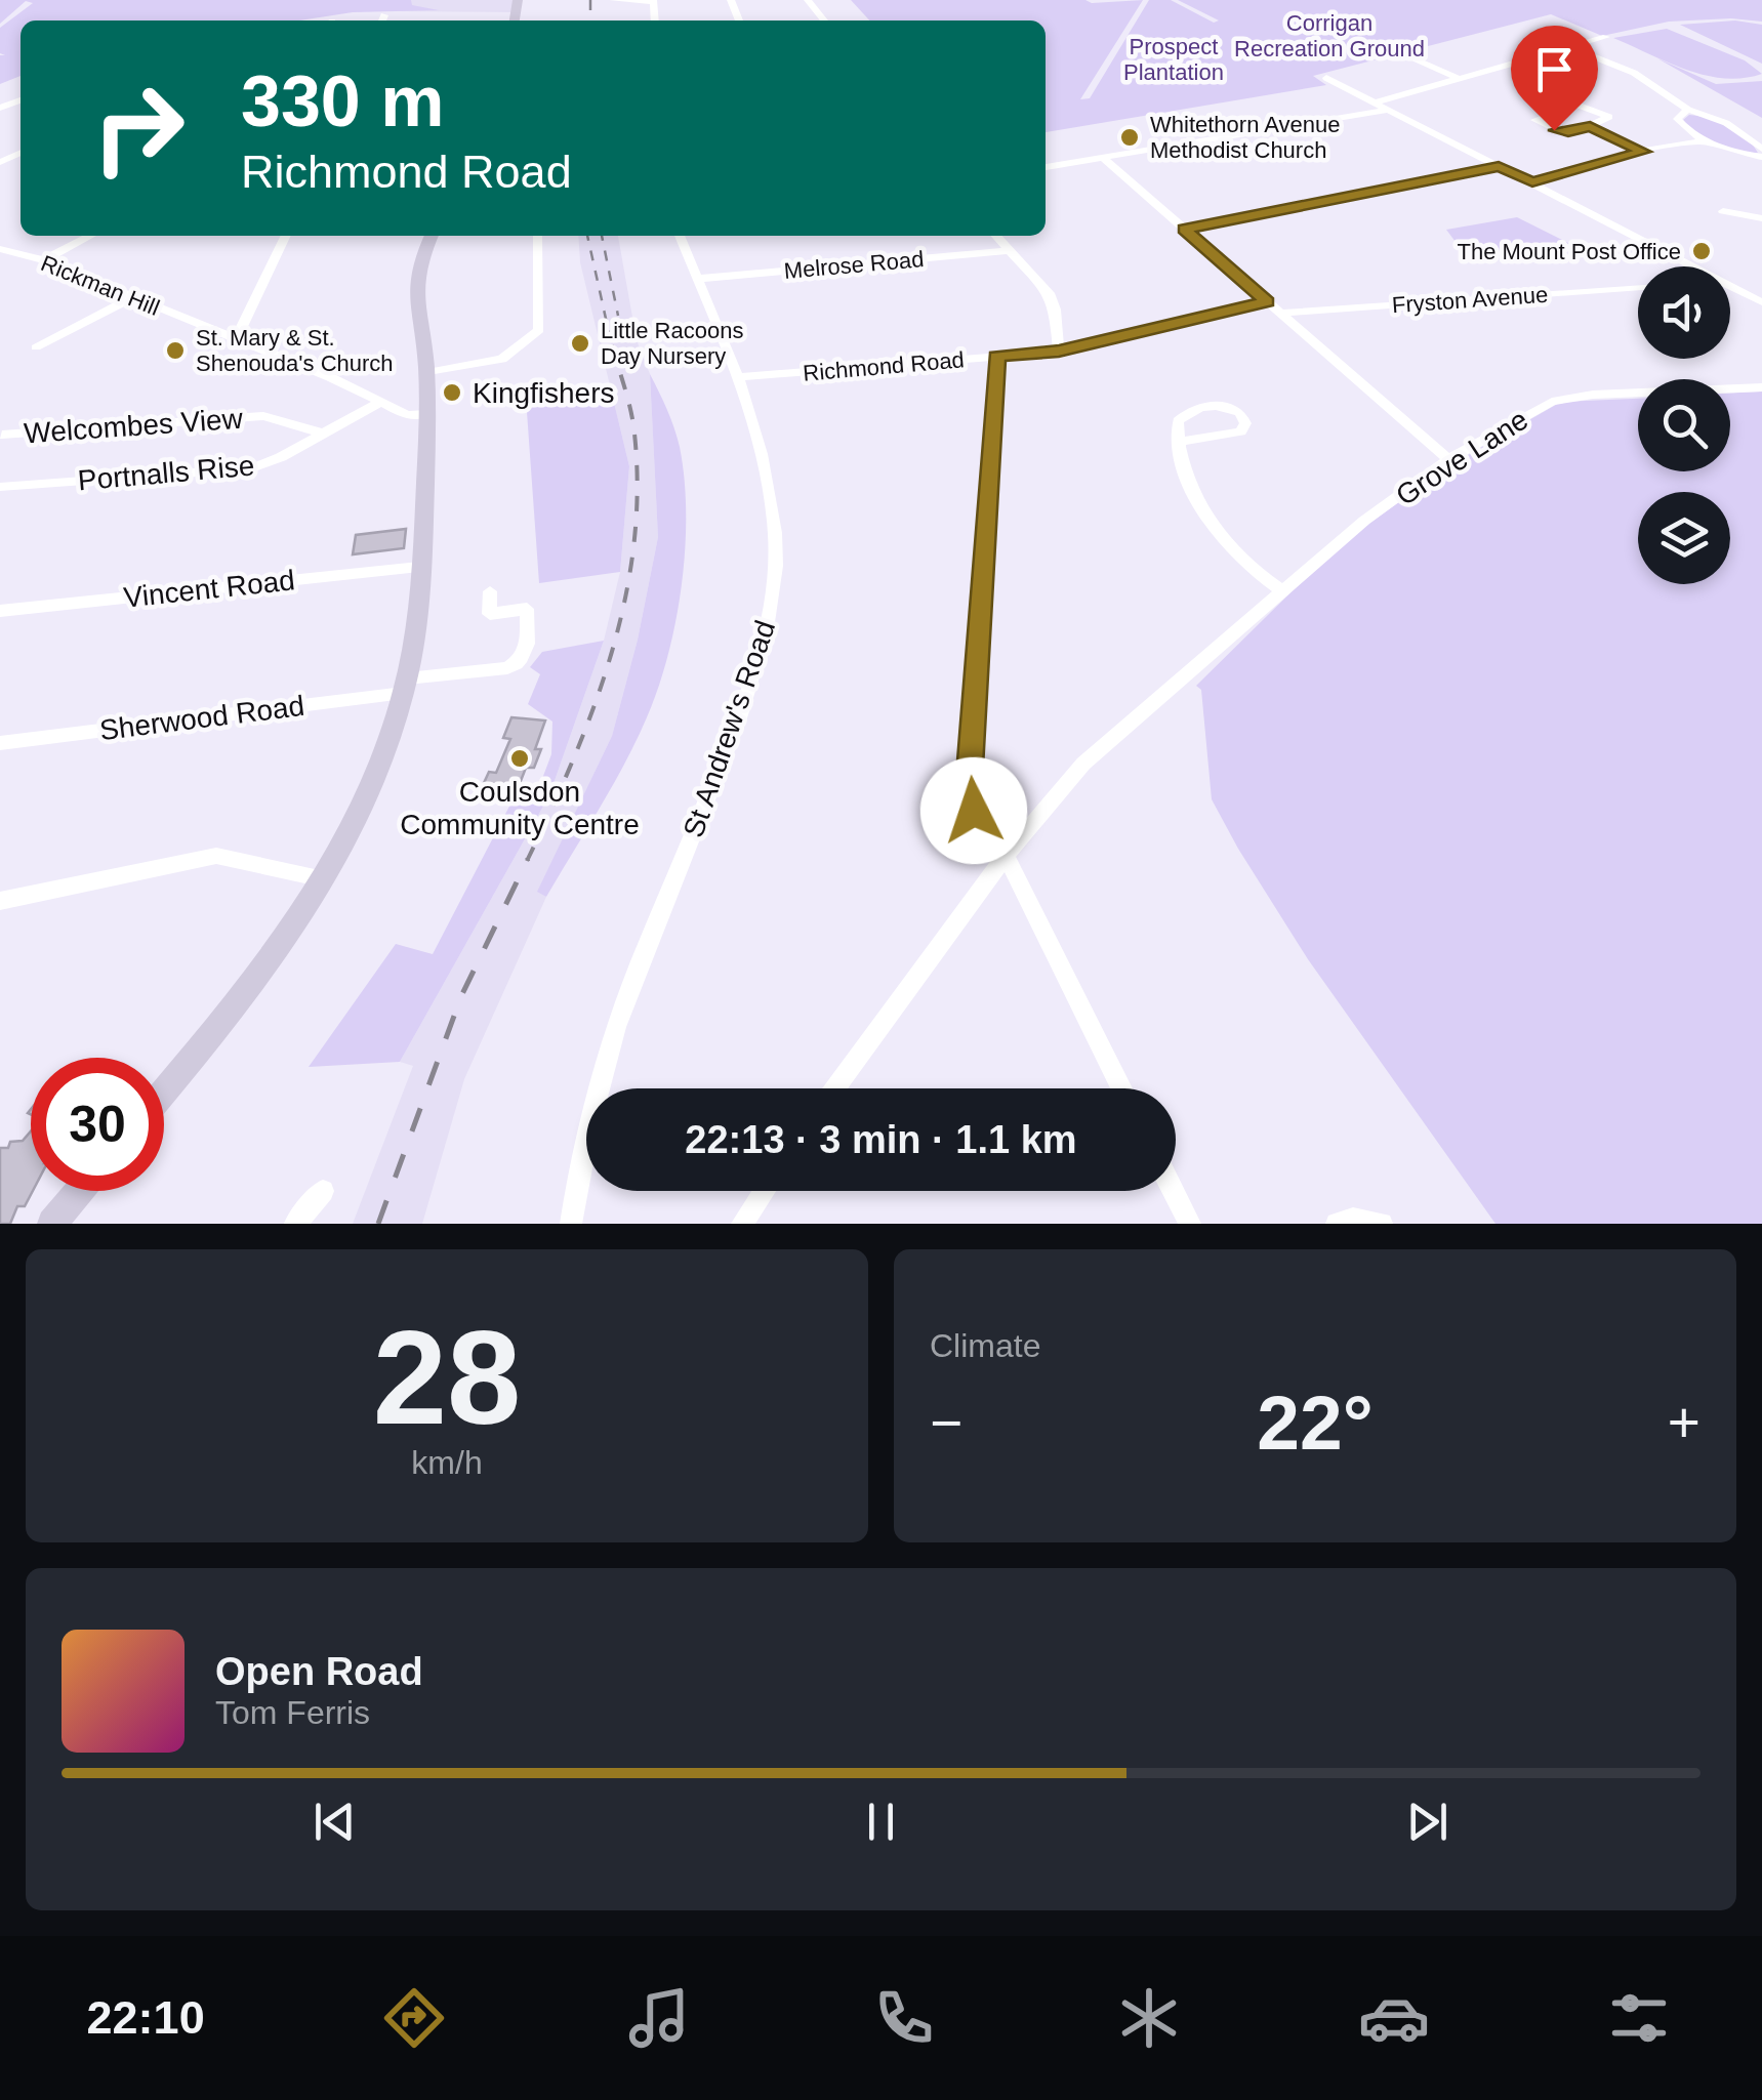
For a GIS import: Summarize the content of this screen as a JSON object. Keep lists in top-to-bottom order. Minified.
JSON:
{"streets":{"street":["Melrose Road","Rickman Hill","Fryston Avenue","Richmond Road","Welcombes View","Grove Lane","Portnalls Rise","Vincent Road","Sherwood Road","St Andrew's Road"]},"crossings":[["Melrose Road","St Andrew's Road"],["Rickman Hill","Portnalls Rise"],["Richmond Road","St Andrew's Road"],["Welcombes View","Portnalls Rise"]],"parks":["Corrigan Recreation Ground","Prospect Plantation"],"places":["Whitethorn Avenue Methodist Church","The Mount Post Office","Little Racoons Day Nursery","St. Mary & St. Shenouda's Church","Kingfishers","Coulsdon Community Centre"],"page":{"turn":["330 m","Richmond Road"],"limit":"30","trip":"22:13 · 3 min · 1.1 km","tile":[["28","km/h"],"Climate"],"heat":["−","22°","+"],"song":["Open Road","Tom Ferris"],"tabs":"22:10"}}
